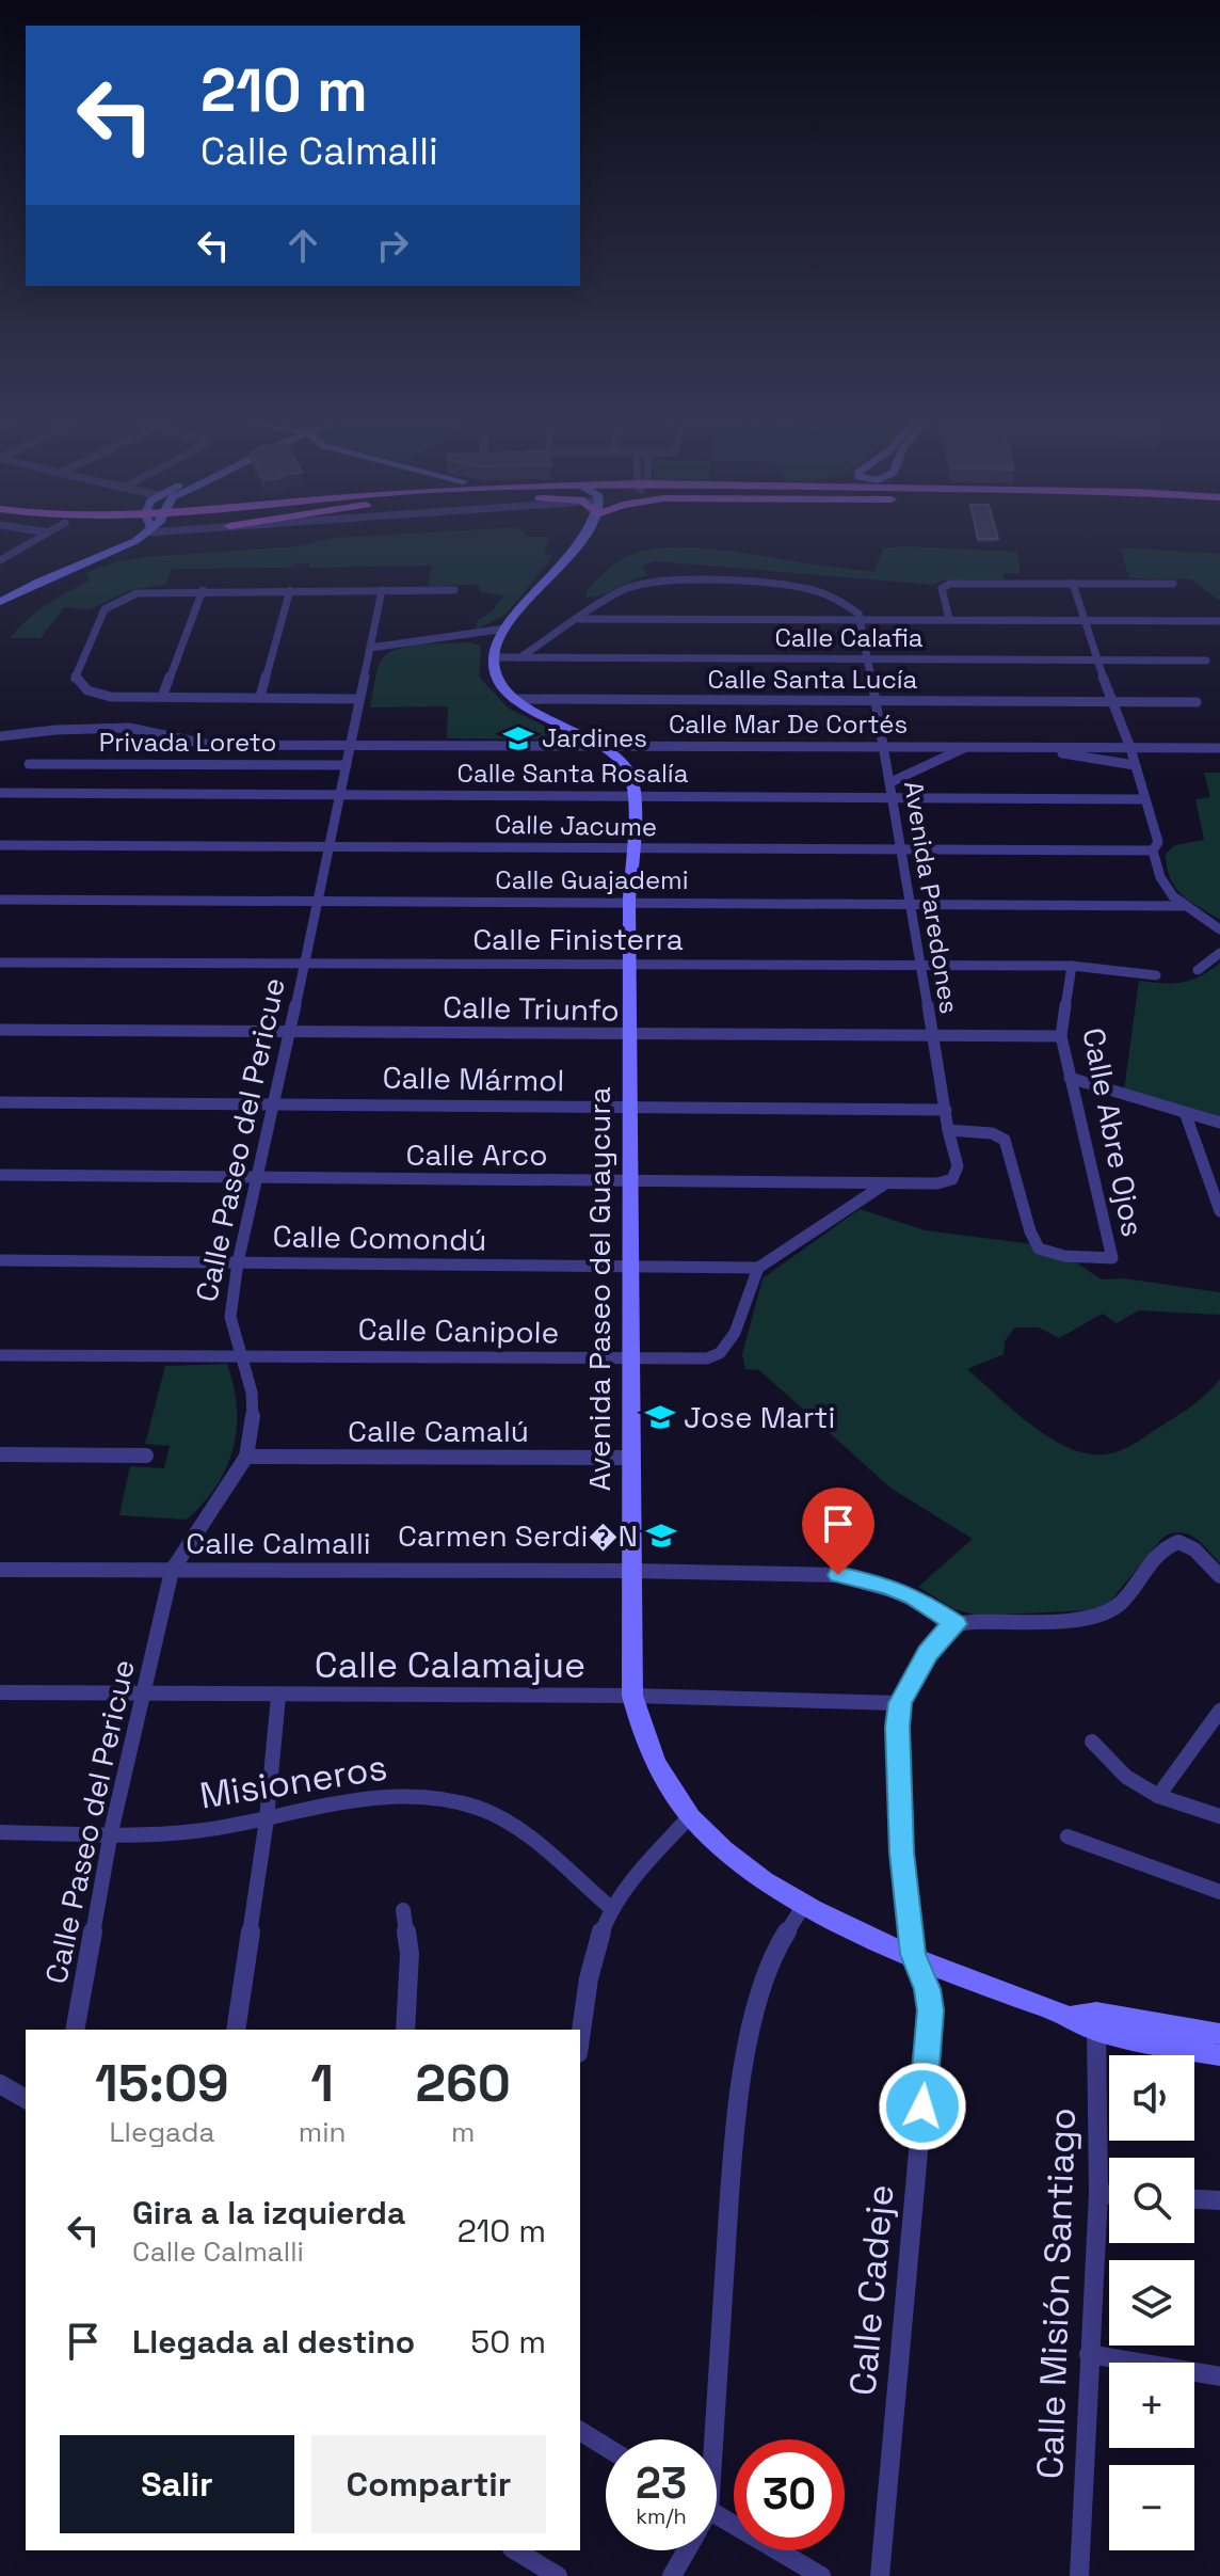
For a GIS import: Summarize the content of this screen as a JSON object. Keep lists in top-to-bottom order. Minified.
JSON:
{"streets":{"street":["Calle Calafia","Calle Santa Lucía","Calle Mar De Cortés","Privada Loreto","Calle Santa Rosalía","Calle Jacume","Calle Guajademi","Avenida Paredones","Calle Finisterra","Calle Triunfo","Calle Mármol","Calle Abre Ojos","Calle Paseo del Pericue","Calle Arco","Calle Comondú","Avenida Paseo del Guaycura","Calle Canipole","Calle Camalú","Calle Calmalli","Calle Calamajue","Misioneros","Calle Cadeje","Calle Misión Santiago"]},"crossings":[["Calle Calafia","Avenida Paredones"],["Calle Santa Lucía","Avenida Paredones"],["Calle Mar De Cortés","Avenida Paredones"],["Calle Mar De Cortés","Calle Paseo del Pericue"],["Privada Loreto","Calle Paseo del Pericue"],["Calle Santa Rosalía","Avenida Paredones"],["Calle Santa Rosalía","Calle Paseo del Pericue"],["Calle Santa Rosalía","Avenida Paseo del Guaycura"],["Calle Jacume","Avenida Paredones"],["Calle Jacume","Calle Paseo del Pericue"],["Calle Jacume","Avenida Paseo del Guaycura"],["Calle Guajademi","Avenida Paredones"],["Calle Guajademi","Calle Paseo del Pericue"],["Calle Guajademi","Avenida Paseo del Guaycura"],["Avenida Paredones","Calle Finisterra"],["Avenida Paredones","Calle Triunfo"],["Avenida Paredones","Calle Mármol"],["Avenida Paredones","Calle Abre Ojos"],["Avenida Paredones","Calle Arco"],["Calle Finisterra","Calle Abre Ojos"],["Calle Finisterra","Calle Paseo del Pericue"],["Calle Finisterra","Avenida Paseo del Guaycura"],["Calle Triunfo","Calle Abre Ojos"],["Calle Triunfo","Calle Paseo del Pericue"],["Calle Triunfo","Avenida Paseo del Guaycura"],["Calle Mármol","Calle Paseo del Pericue"],["Calle Mármol","Avenida Paseo del Guaycura"],["Calle Paseo del Pericue","Calle Arco"],["Calle Paseo del Pericue","Calle Comondú"],["Calle Paseo del Pericue","Calle Canipole"],["Calle Paseo del Pericue","Calle Camalú"],["Calle Paseo del Pericue","Calle Calmalli"],["Calle Paseo del Pericue","Calle Calamajue"],["Calle Paseo del Pericue","Misioneros"],["Calle Arco","Avenida Paseo del Guaycura"],["Calle Comondú","Avenida Paseo del Guaycura"],["Calle Comondú","Calle Canipole"],["Avenida Paseo del Guaycura","Calle Canipole"],["Avenida Paseo del Guaycura","Calle Camalú"],["Avenida Paseo del Guaycura","Calle Calmalli"],["Avenida Paseo del Guaycura","Calle Calamajue"],["Avenida Paseo del Guaycura","Calle Cadeje"],["Avenida Paseo del Guaycura","Calle Misión Santiago"],["Calle Calmalli","Calle Cadeje"],["Calle Calamajue","Calle Cadeje"]],"places":{"school or university":["Jardines","Jose Marti","Carmen Serdi�N"]},"page":{"turn":["210 m","Calle Calmalli"],"eta":["15:09","Llegada","1","min","260","m"],"map_buttons":["+","−"],"list":[{"name":"Gira a la izquierda","note":"Calle Calmalli","value":"210 m"},{"name":"Llegada al destino","value":"50 m"}],"buttons":["Salir","Compartir"],"speed":"23 km/h","limit":"30"}}
